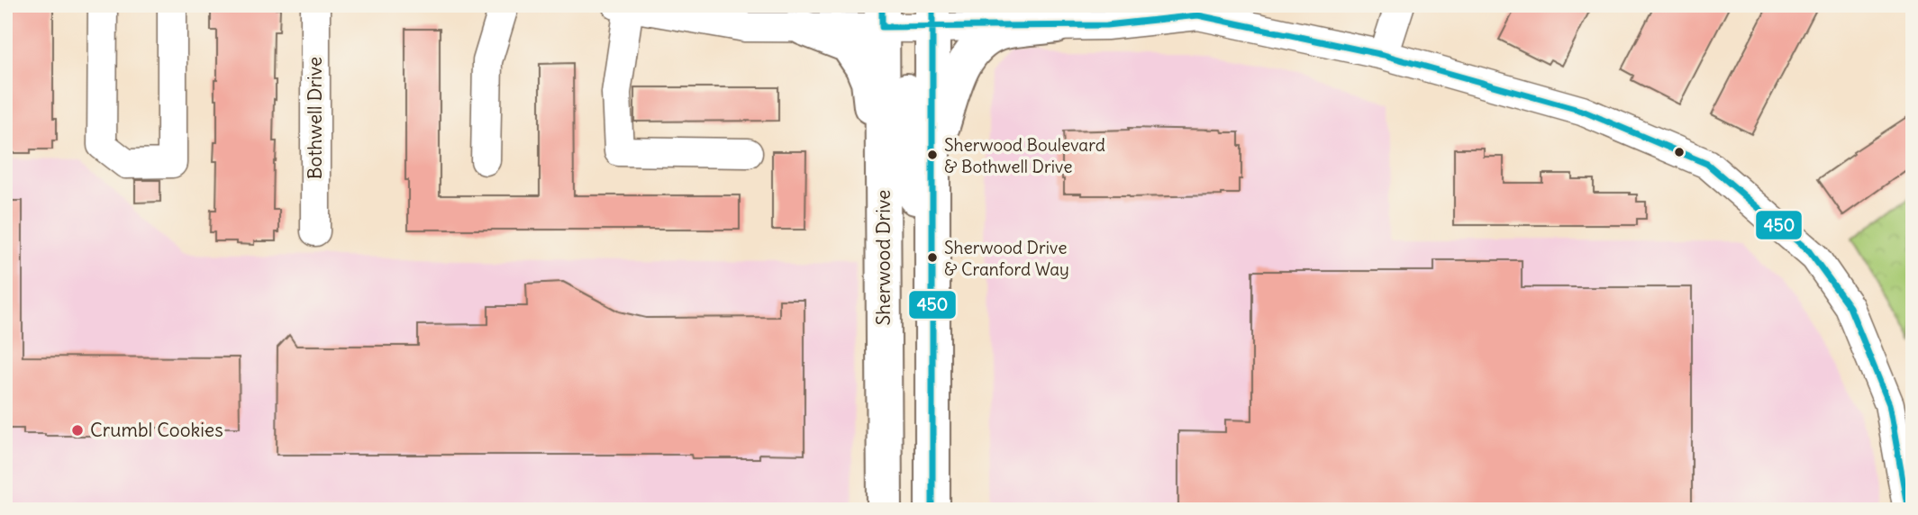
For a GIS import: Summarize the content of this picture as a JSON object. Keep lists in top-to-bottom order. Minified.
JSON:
{"streets":{"main road":["Sherwood Drive"],"street":["Bothwell Drive"]},"places":["Sherwood Boulevard & Bothwell Drive","Sherwood Drive & Cranford Way","Crumbl Cookies"],"lines":["transit line 450"]}
